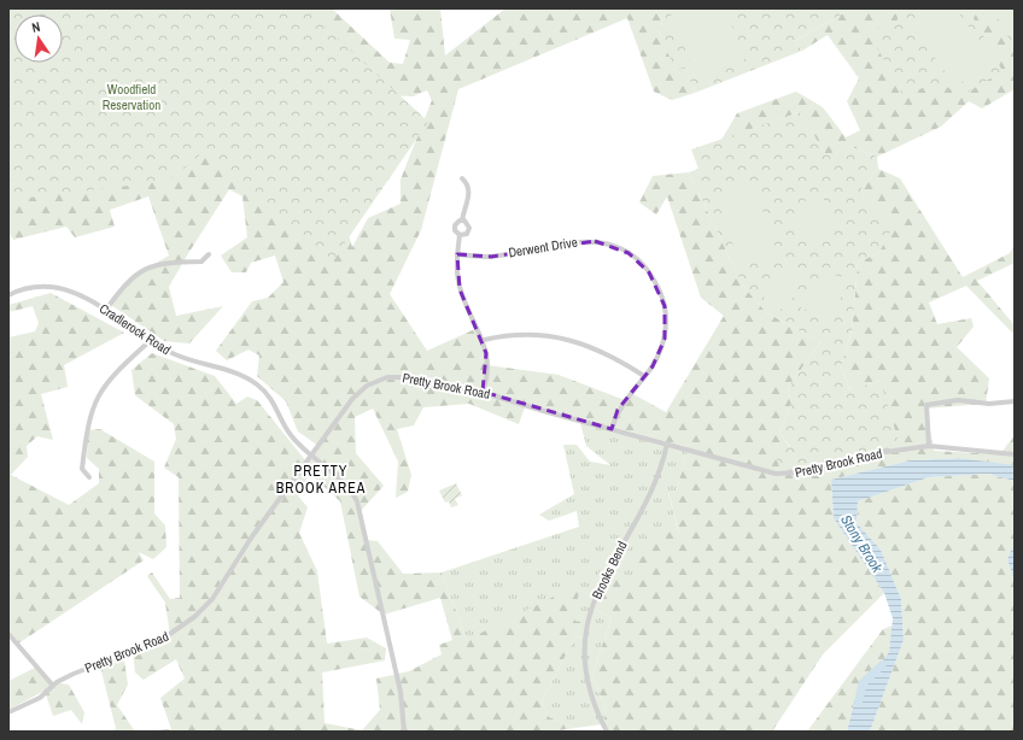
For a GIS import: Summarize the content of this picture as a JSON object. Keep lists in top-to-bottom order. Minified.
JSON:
{"streets":{"street":["Derwent Drive","Cradlerock Road","Pretty Brook Road","Brooks Bend"]},"crossings":[["Derwent Drive","Pretty Brook Road"],["Cradlerock Road","Pretty Brook Road"],["Pretty Brook Road","Brooks Bend"]],"districts":["PRETTY BROOK AREA"],"water":["Stony Brook"],"parks":["Woodfield Reservation"],"north":"top"}
